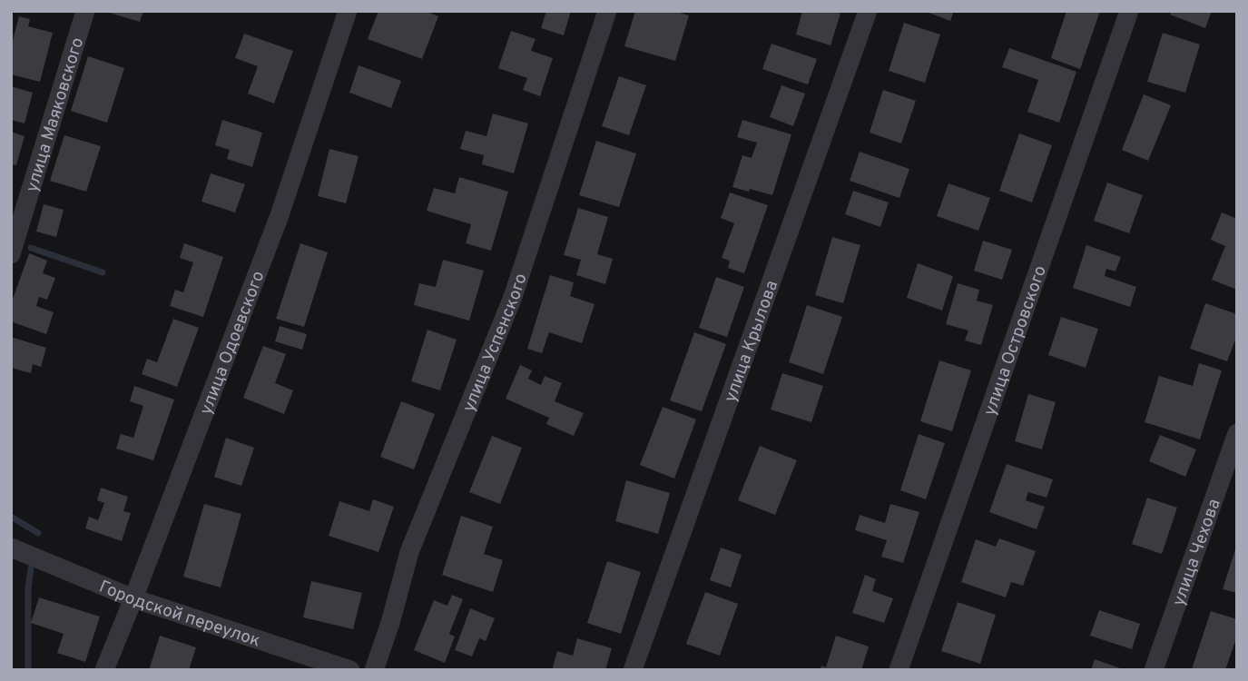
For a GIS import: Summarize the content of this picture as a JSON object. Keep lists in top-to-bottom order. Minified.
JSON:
{"streets":{"street":["улица Маяковского","улица Крылова","улица Островского","улица Успенского","улица Одоевского","улица Чехова","Городской переулок"]},"crossings":[["улица Одоевского","Городской переулок"]]}
